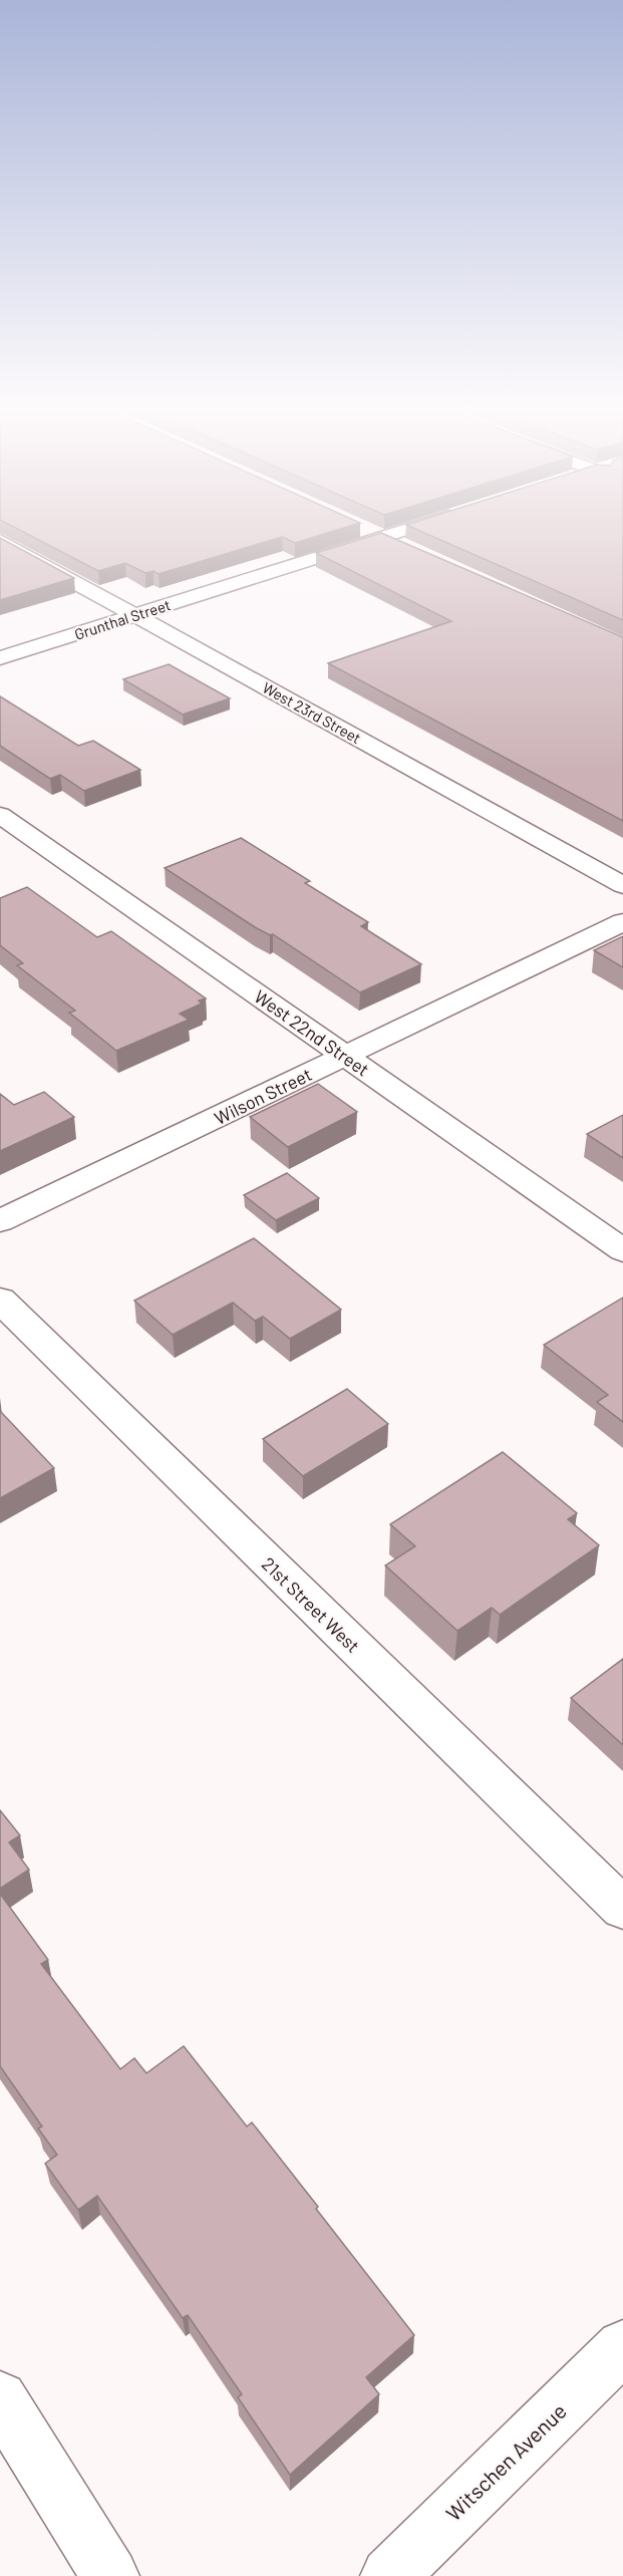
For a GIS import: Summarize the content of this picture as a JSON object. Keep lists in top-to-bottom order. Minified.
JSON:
{"streets":{"street":["Grunthal Street","West 23rd Street","West 22nd Street","Wilson Street","21st Street West","Witschen Avenue"]},"crossings":[["Grunthal Street","West 23rd Street"],["West 22nd Street","Wilson Street"]]}
